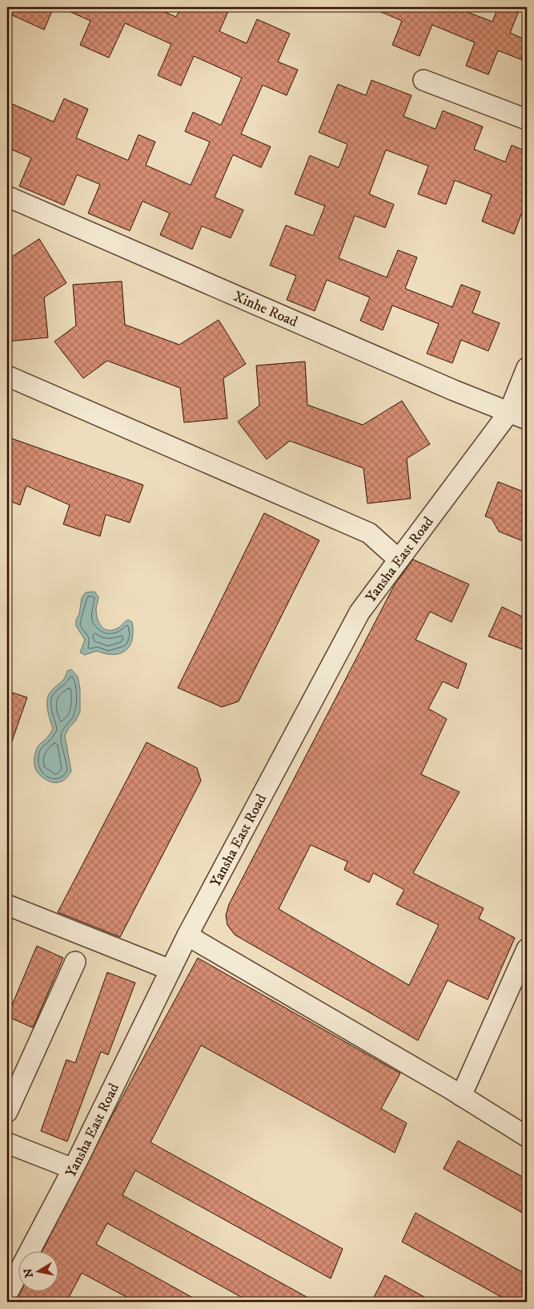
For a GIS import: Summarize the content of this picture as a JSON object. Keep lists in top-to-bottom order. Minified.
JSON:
{"streets":{"street":["Xinhe Road","Yansha East Road"]},"crossings":[["Xinhe Road","Yansha East Road"]],"north":"left"}
